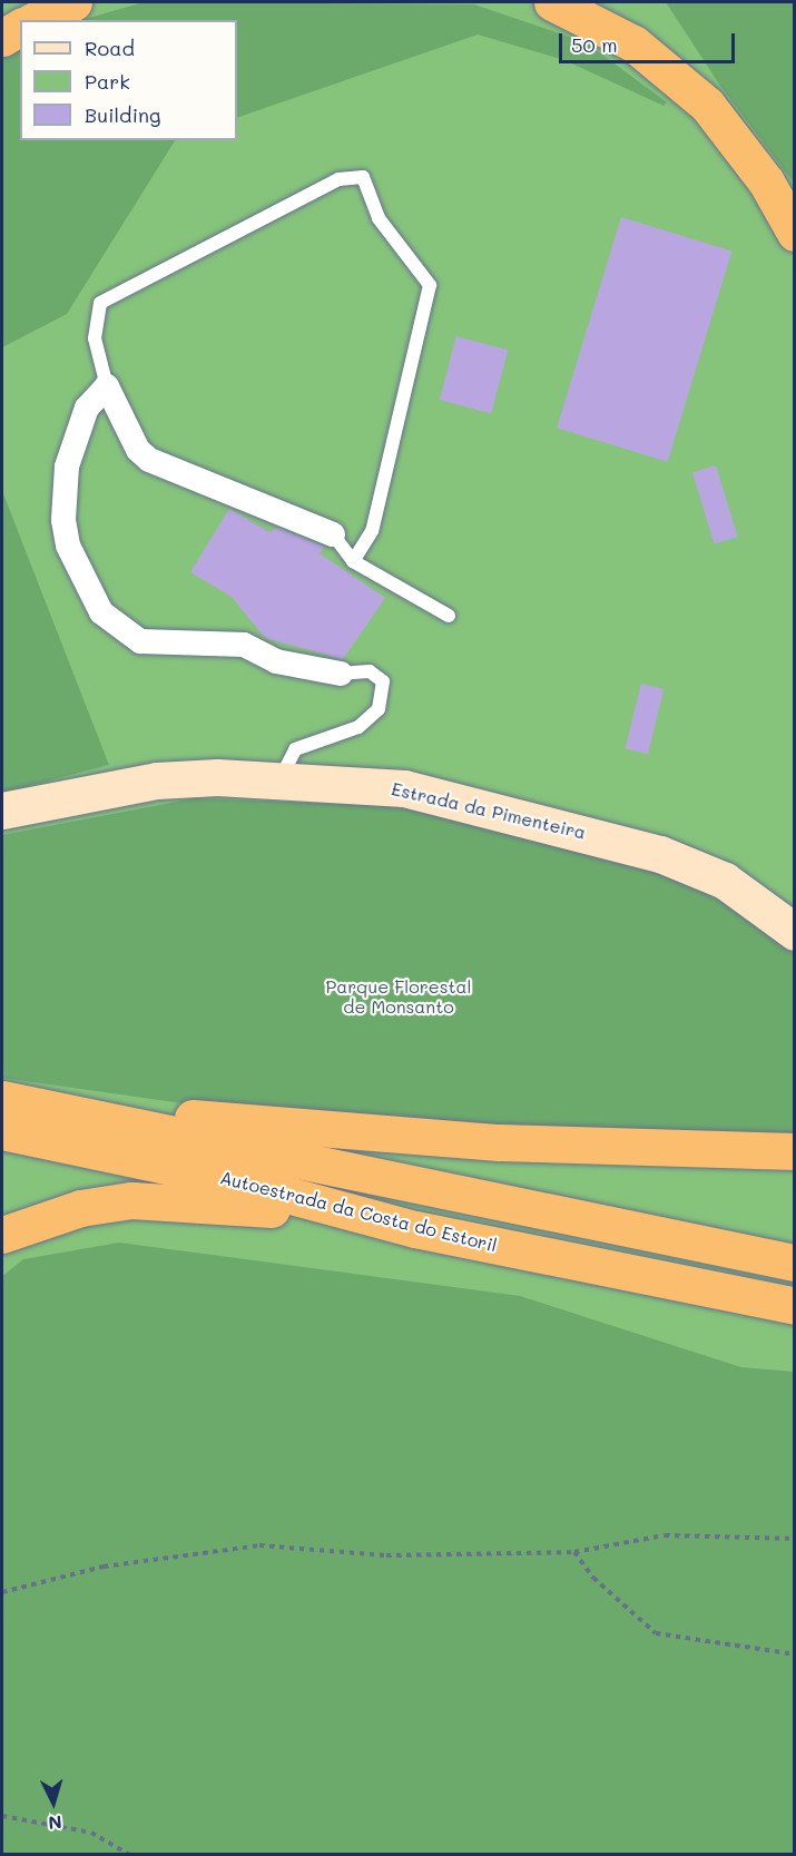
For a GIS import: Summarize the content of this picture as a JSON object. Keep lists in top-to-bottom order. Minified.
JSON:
{"streets":{"highway":["Autoestrada da Costa do Estoril"],"main road":["Estrada da Pimenteira"]},"parks":["Parque Florestal de Monsanto"],"legend":["Road","Park","Building"],"scale_bar":"50 m","north":"bottom"}
